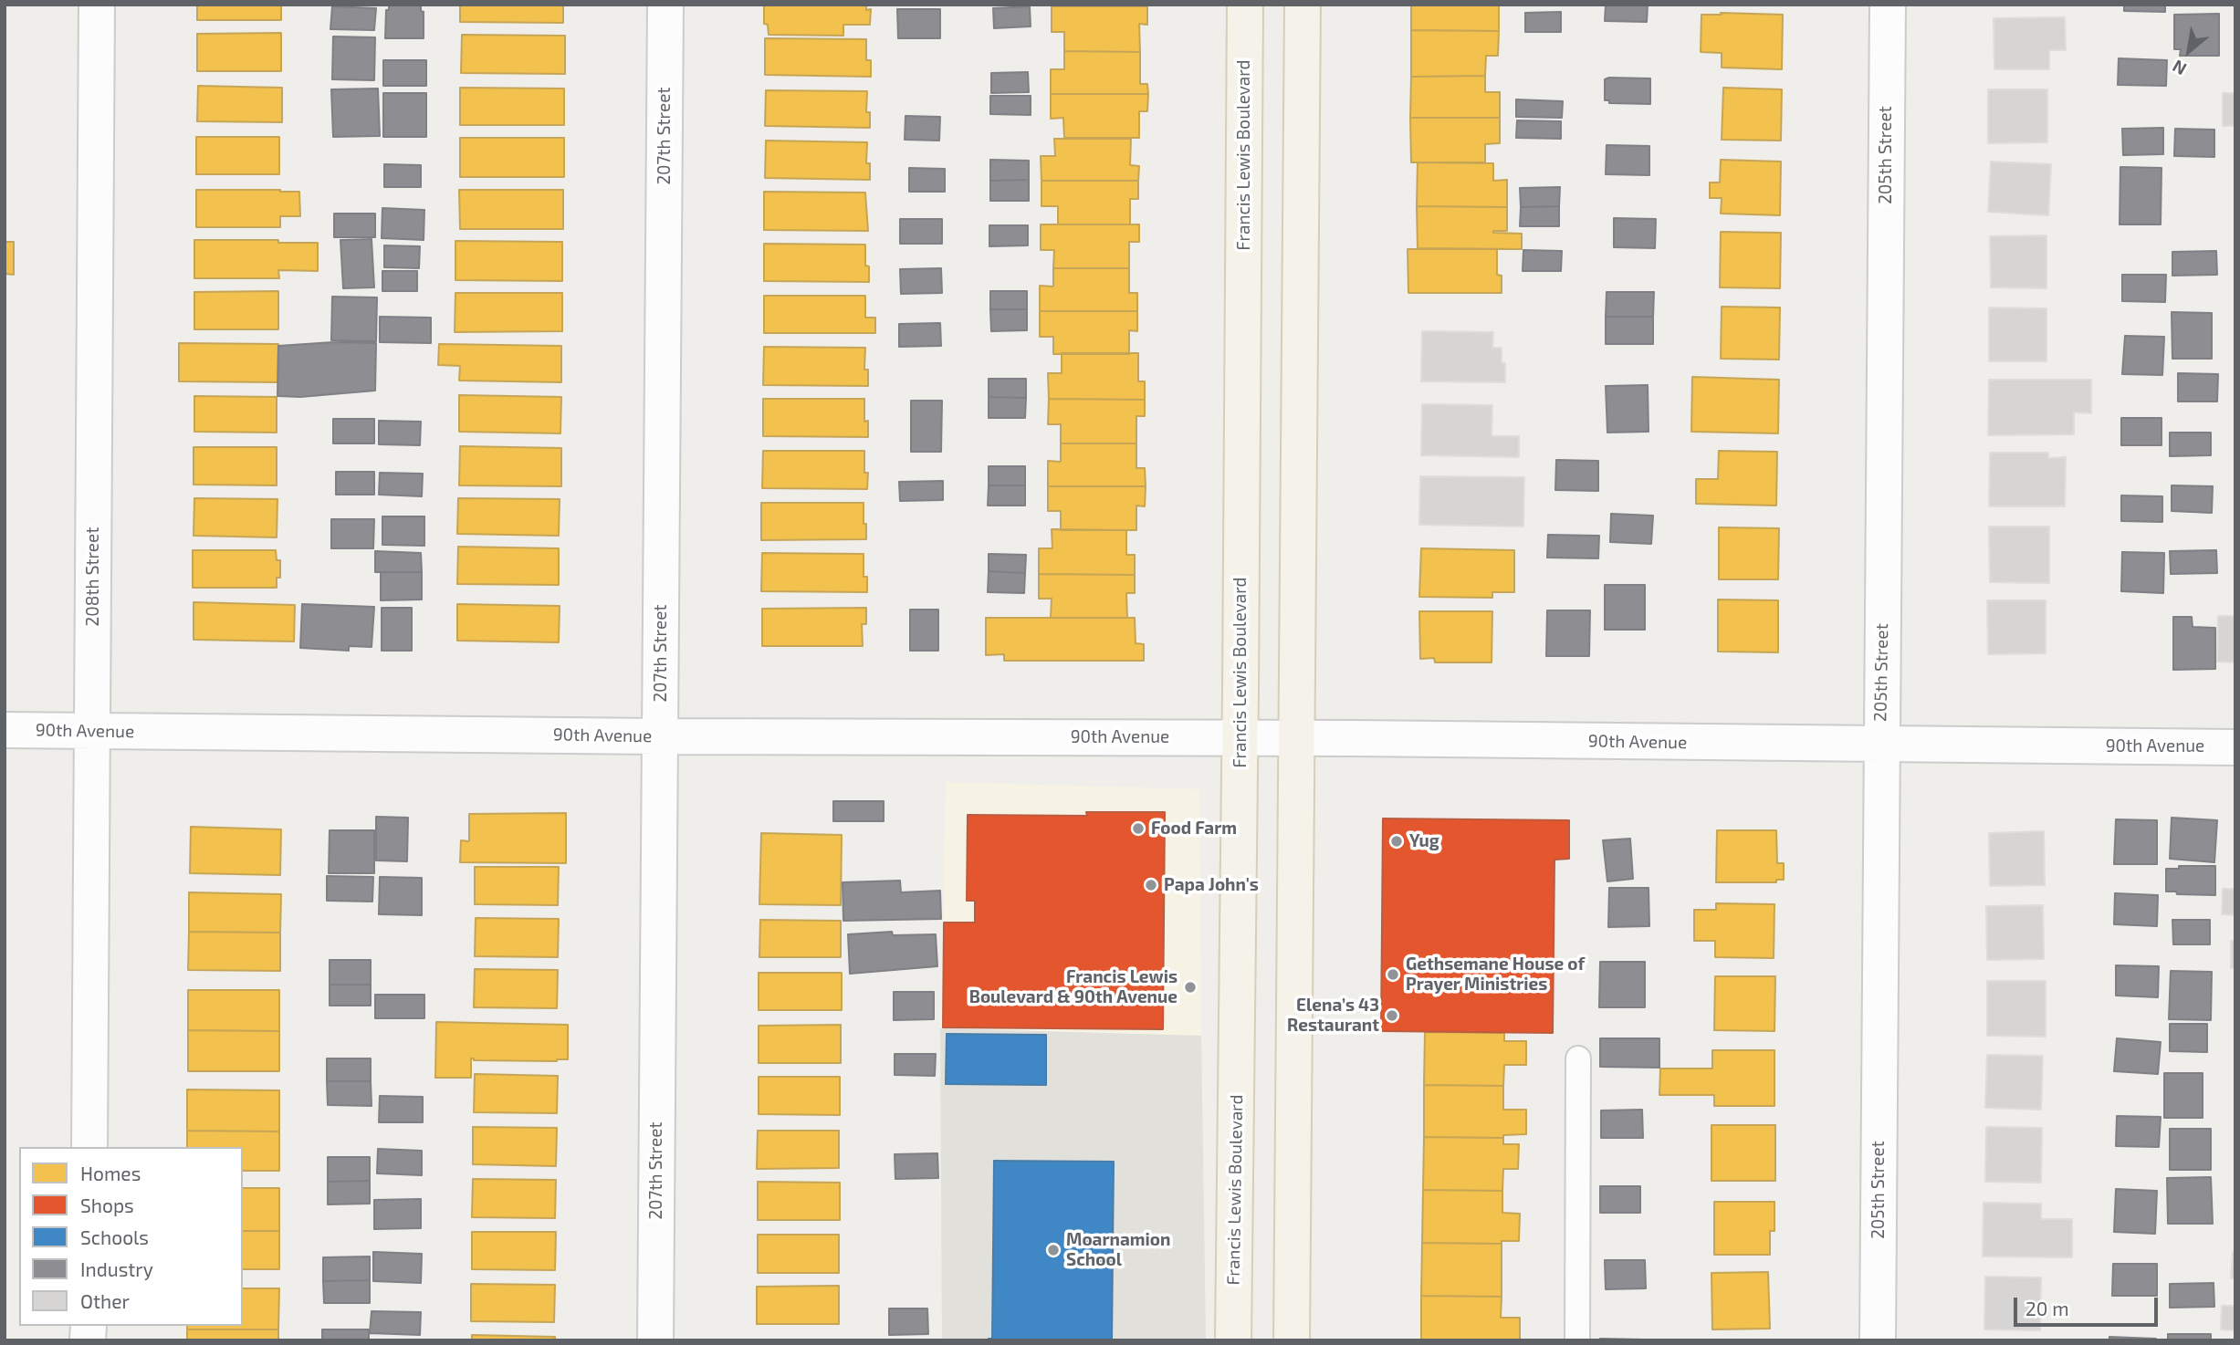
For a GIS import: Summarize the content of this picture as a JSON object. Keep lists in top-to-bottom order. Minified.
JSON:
{"streets":{"main road":["Francis Lewis Boulevard"],"street":["207th Street","205th Street","208th Street","90th Avenue"]},"crossings":[["207th Street","90th Avenue"],["Francis Lewis Boulevard","90th Avenue"],["205th Street","90th Avenue"],["208th Street","90th Avenue"]],"places":["Food Farm","Yug","Papa John's","Gethsemane House of Prayer Ministries","Francis Lewis Boulevard & 90th Avenue","Elena’s 43 Restaurant","Moarnamion School"],"legend":["Homes","Shops","Schools","Industry","Other"],"scale_bar":"20 m","north":"bottom left"}
